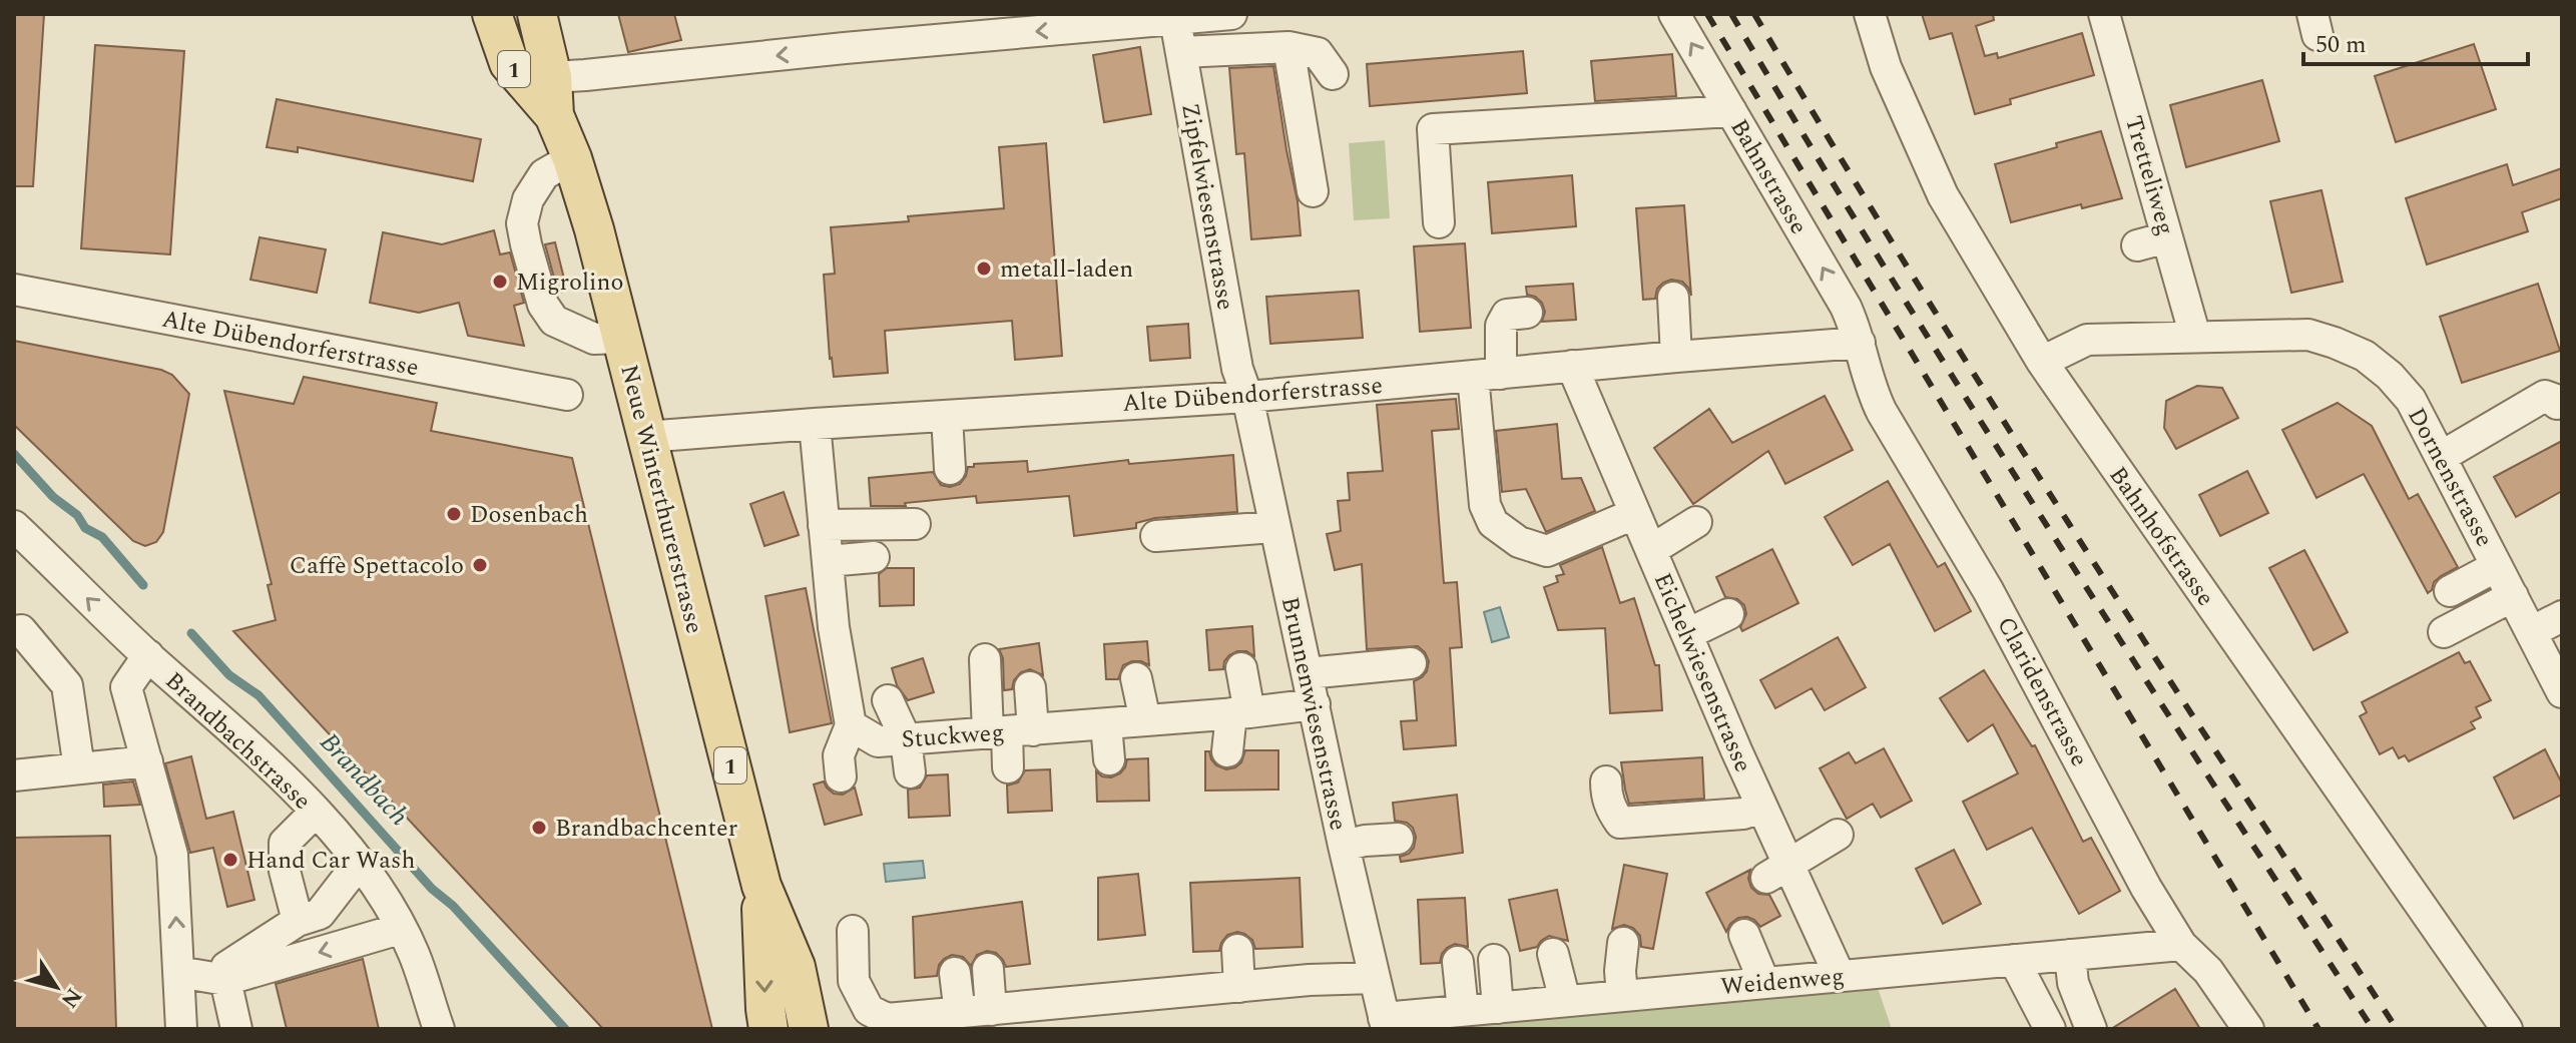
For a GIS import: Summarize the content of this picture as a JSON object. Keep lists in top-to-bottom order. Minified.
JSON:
{"streets":{"main road":["1","Neue Winterthurerstrasse"],"street":["Tretteliweg","Bahnstrasse","Zipfelwiesenstrasse","Alte Dübendorferstrasse","Dornenstrasse","Bahnhofstrasse","Eichelwiesenstrasse","Claridenstrasse","Brunnenwiesenstrasse","Stuckweg","Brandbachstrasse","Weidenweg"]},"crossings":[["Tretteliweg","Dornenstrasse"],["Bahnstrasse","Alte Dübendorferstrasse"],["Bahnstrasse","Claridenstrasse"],["Zipfelwiesenstrasse","Alte Dübendorferstrasse"],["Zipfelwiesenstrasse","Brunnenwiesenstrasse"],["Alte Dübendorferstrasse","Neue Winterthurerstrasse"],["Alte Dübendorferstrasse","Eichelwiesenstrasse"],["Alte Dübendorferstrasse","Claridenstrasse"],["Alte Dübendorferstrasse","Brunnenwiesenstrasse"],["Dornenstrasse","Bahnhofstrasse"],["Eichelwiesenstrasse","Weidenweg"],["Claridenstrasse","Weidenweg"],["Brunnenwiesenstrasse","Stuckweg"],["Brunnenwiesenstrasse","Weidenweg"]],"one_way":["Bahnstrasse"],"water":["Brandbach"],"places":["metall-laden","Migrolino","Dosenbach","Caffè Spettacolo","Brandbachcenter","Hand Car Wash"],"scale_bar":"50 m","north":"bottom right"}
